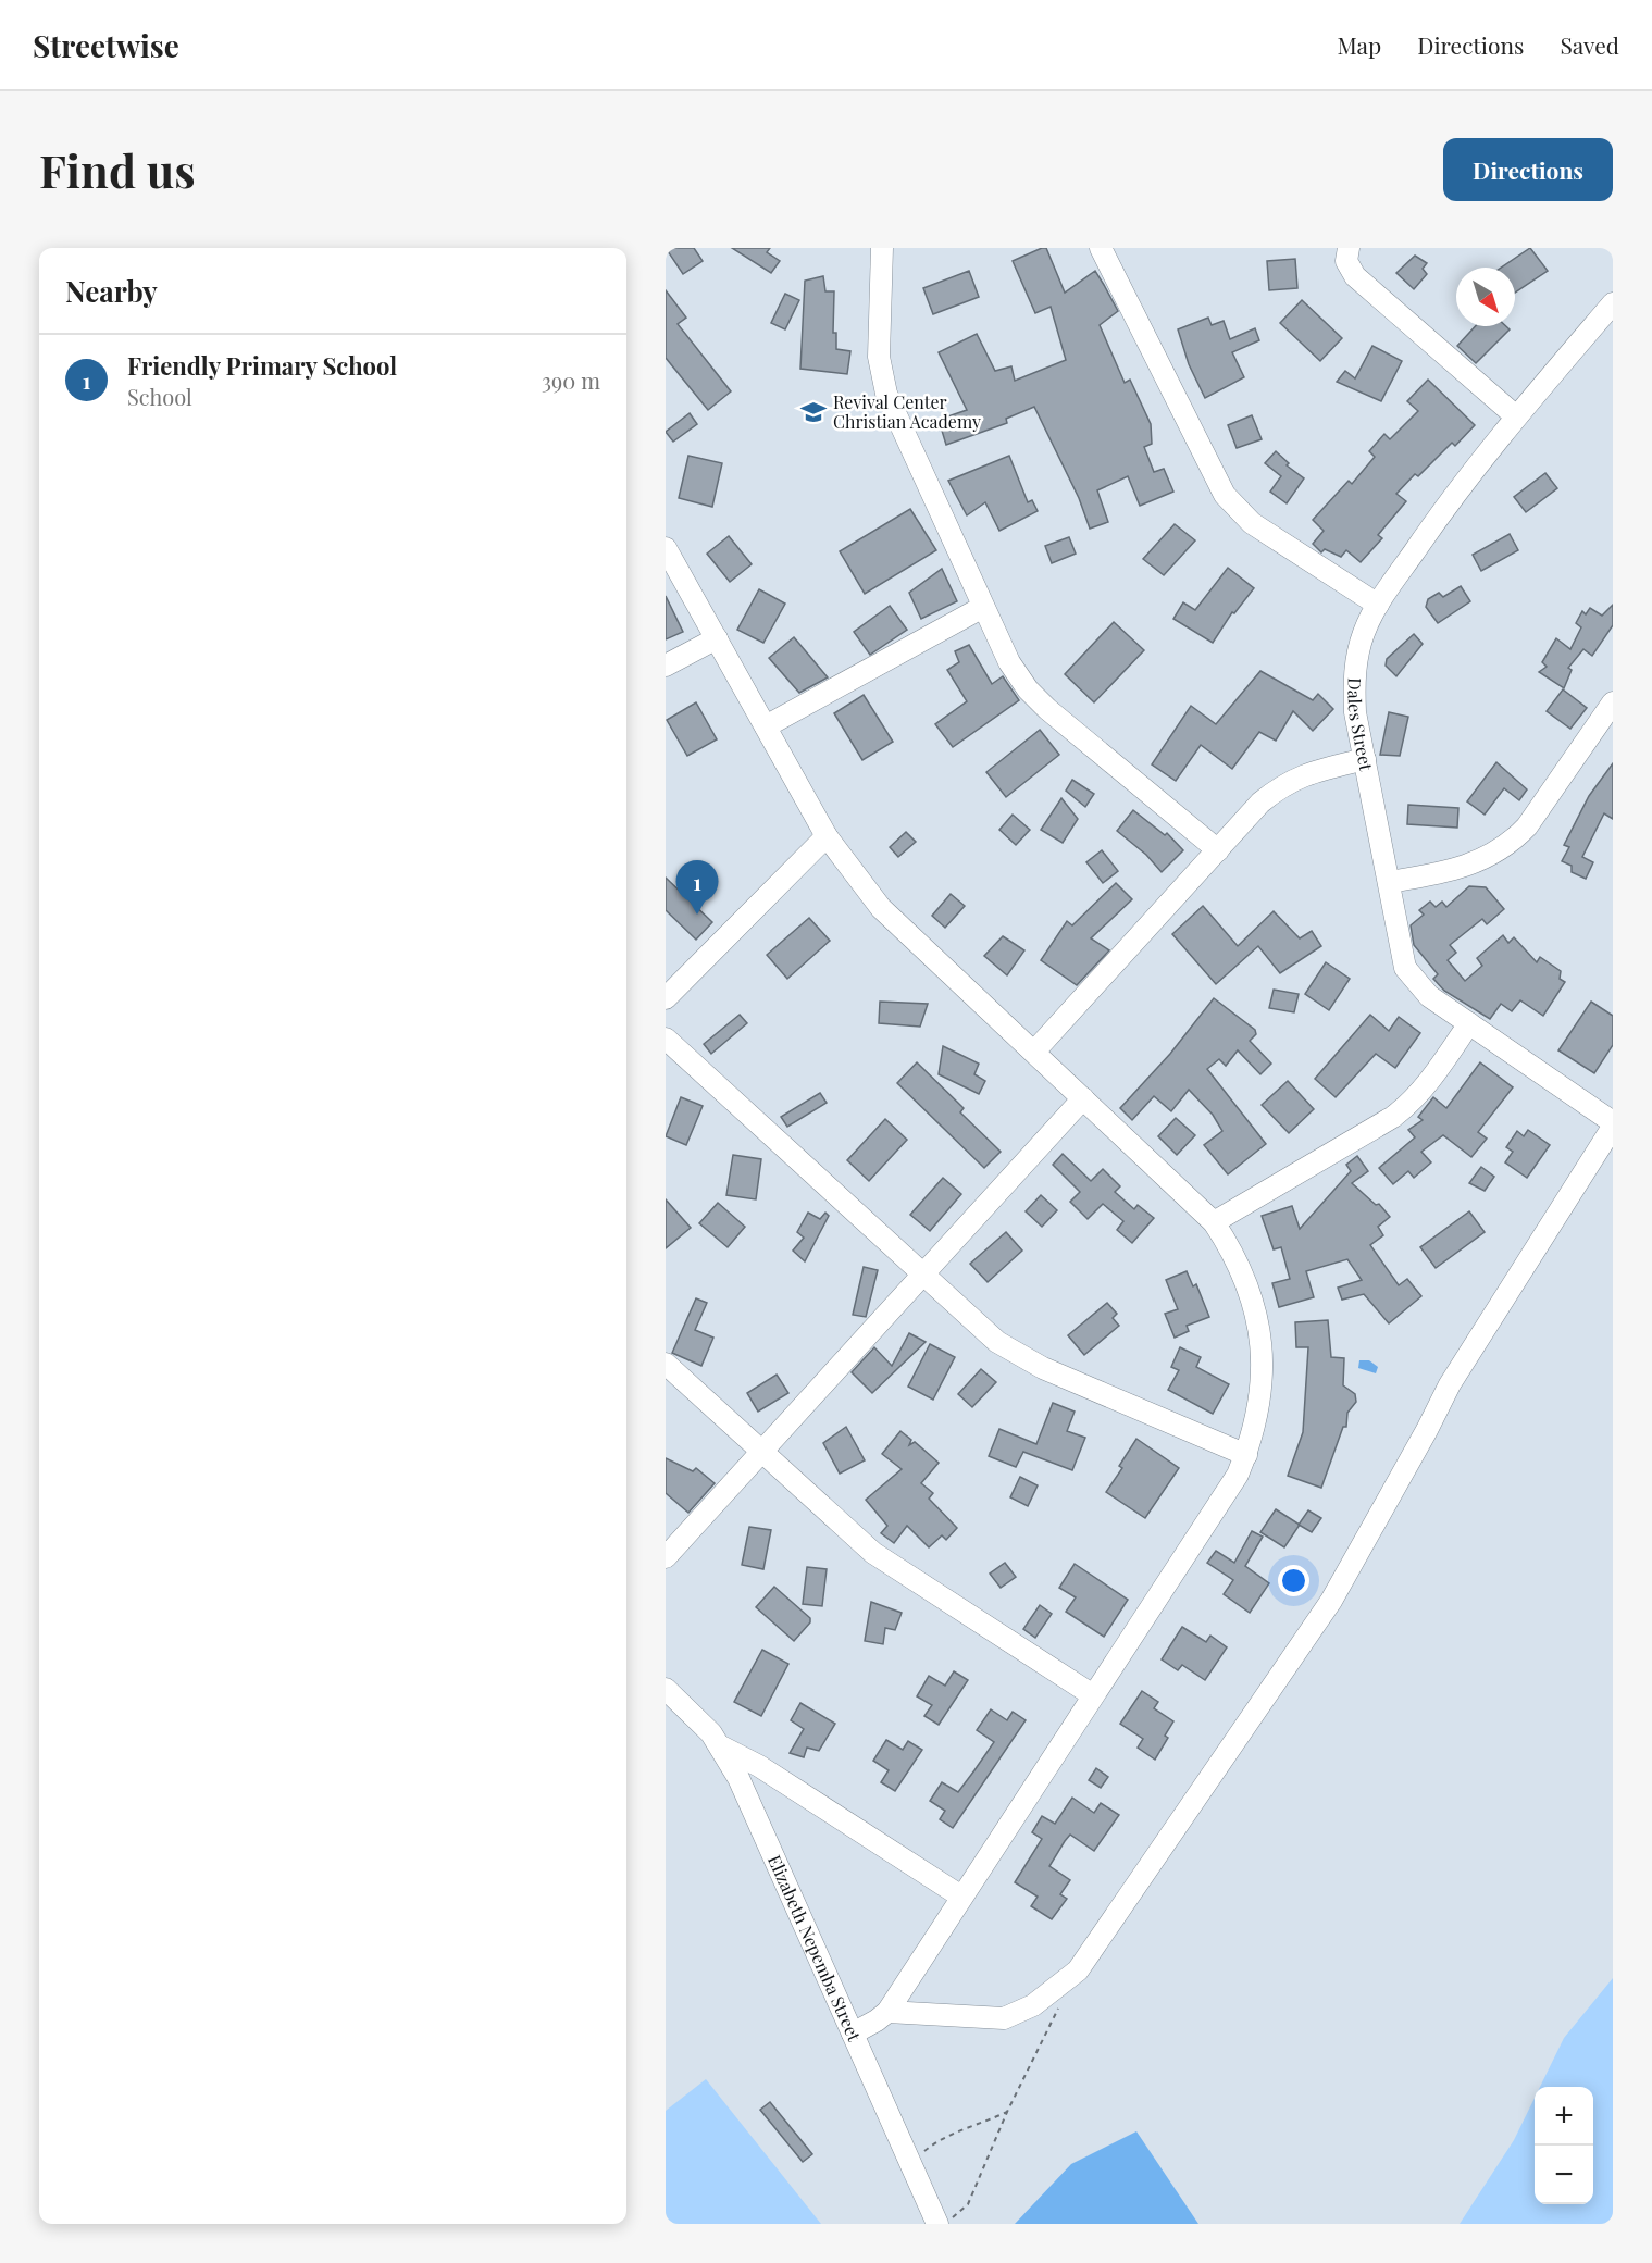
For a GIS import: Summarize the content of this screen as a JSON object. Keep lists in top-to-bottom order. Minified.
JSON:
{"streets":{"street":["Dales Street","Elizabeth Nepemba Street"]},"places":{"school or university":["Revival Center Christian Academy"]},"north":"bottom right","page":{"header":"Streetwise","nav":["Map","Directions","Saved"],"buttons":"Directions","title":"Find us","heading":"Nearby","list":[{"mark":"1","name":"Friendly Primary School","note":"School","value":"390 m"}],"pins":"1","map_buttons":["+","−"]}}
